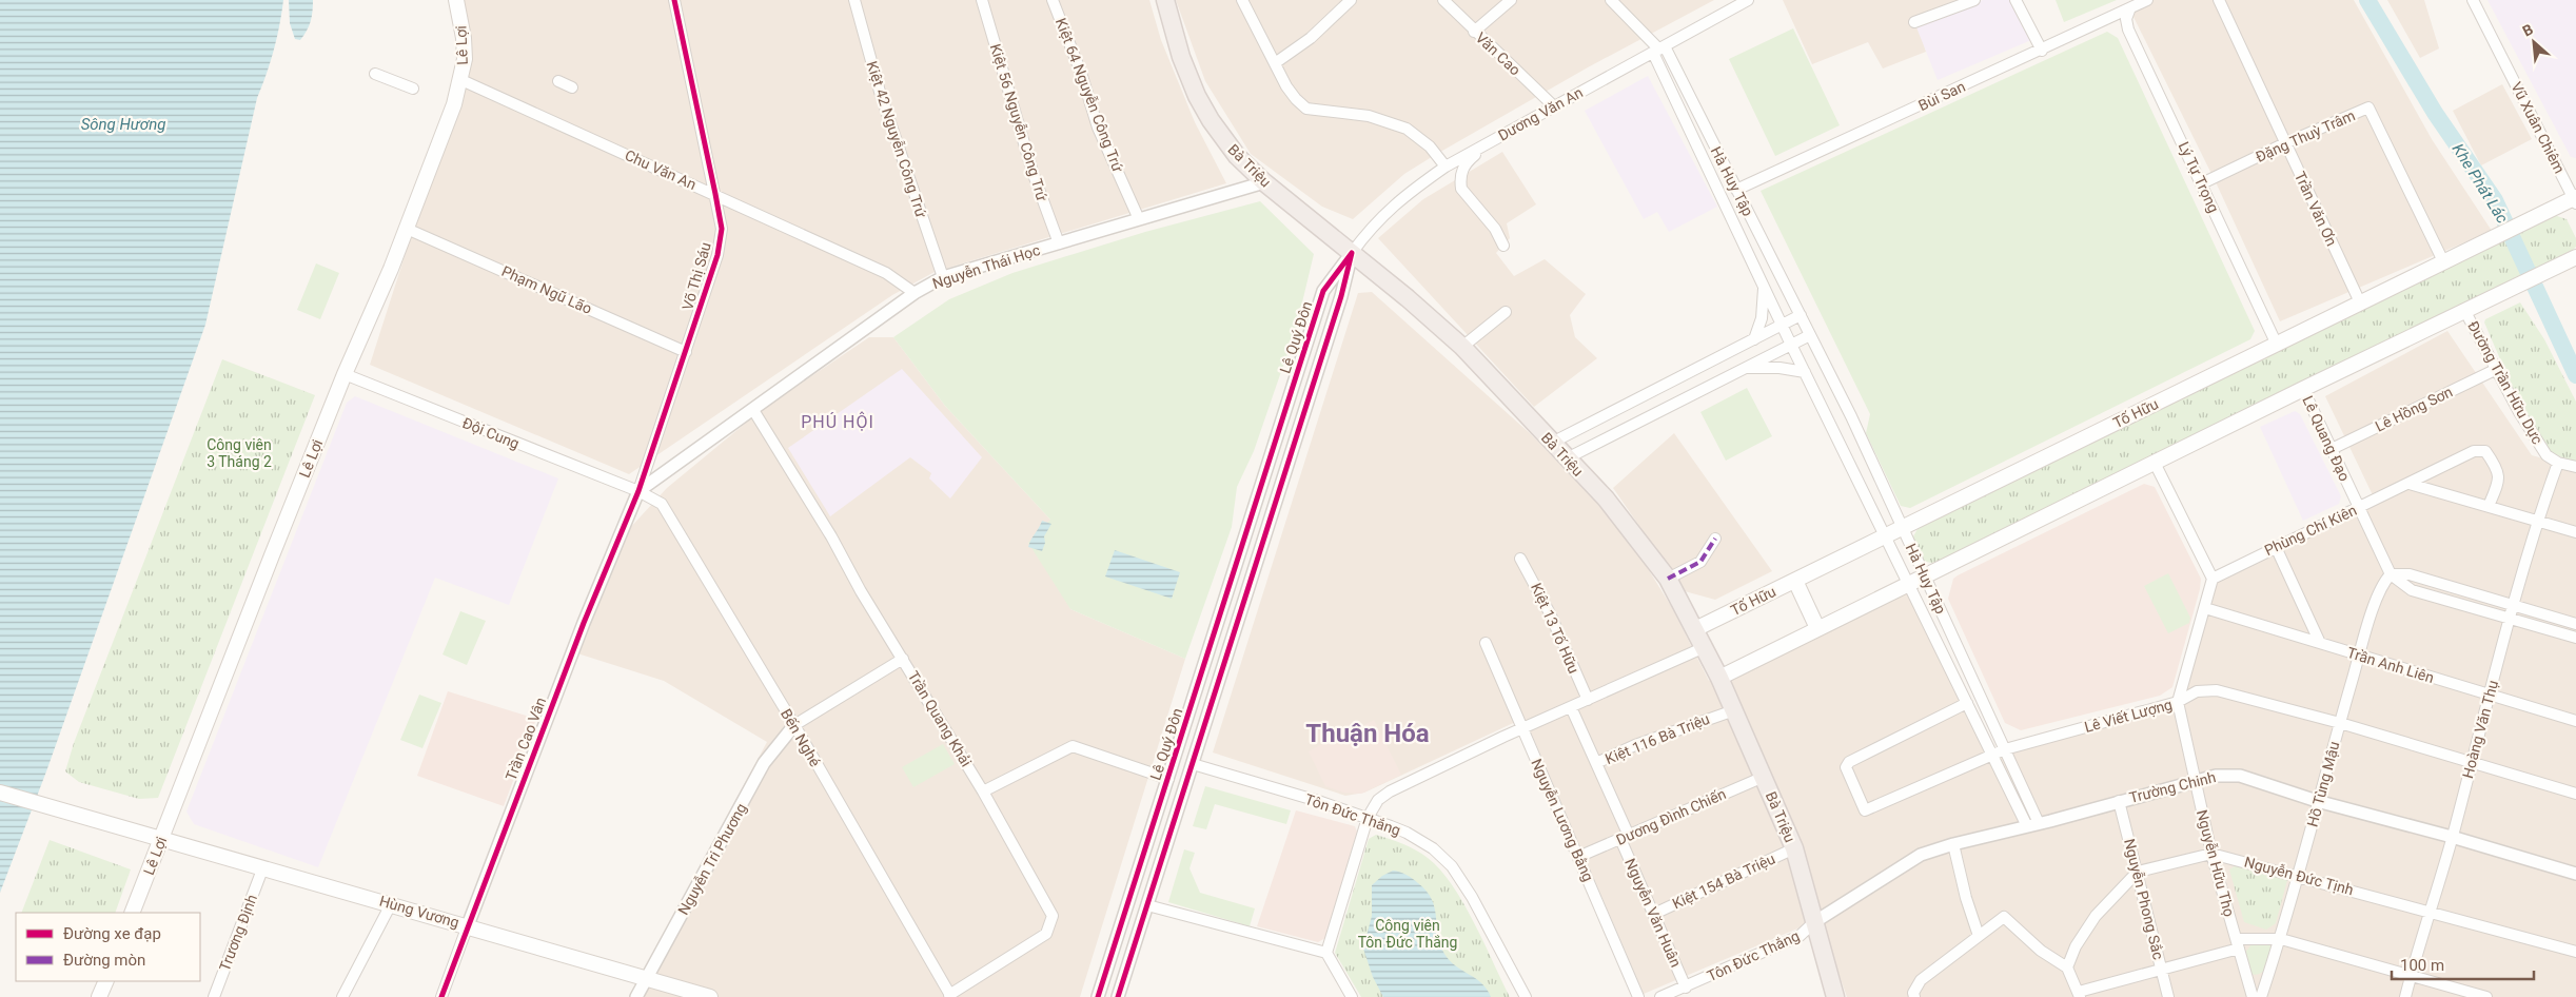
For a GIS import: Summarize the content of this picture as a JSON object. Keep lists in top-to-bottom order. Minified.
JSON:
{"streets":{"highway":["Bà Triệu"],"main road":["Lê Lợi","Tố Hữu","Hùng Vương"],"street":["Văn Cao","Kiệt 64 Nguyễn Công Trứ","Bùi San","Dương Văn An","Kiệt 56 Nguyễn Công Trứ","Vũ Xuân Chiêm","Đặng Thuỳ Trâm","Kiệt 42 Nguyễn Công Trứ","Chu Văn An","Lý Tự Trọng","Hà Huy Tập","Trần Văn Ơn","Nguyễn Thái Học","Võ Thị Sáu","Phạm Ngũ Lão","Lê Quý Đôn","Đường Trần Hữu Dực","Lê Hồng Sơn","Đội Cung","Lê Quang Đạo","Phùng Chí Kiên","Kiệt 13 Tố Hữu","Trần Anh Liên","Lê Viết Lượng","Trần Quang Khải","Hoàng Văn Thụ","Bến Nghé","Trần Cao Vân","Kiệt 116 Bà Triệu","Hồ Tùng Mậu","Trường Chinh","Tôn Đức Thắng","Dương Đình Chiến","Nguyễn Lương Bằng","Nguyễn Tri Phương","Nguyễn Hữu Thọ","Nguyễn Đức Tịnh","Kiệt 154 Bà Triệu","Nguyễn Phong Sắc","Nguyễn Văn Huân","Trương Định"]},"crossings":[["Lê Lợi","Chu Văn An"],["Lê Lợi","Phạm Ngũ Lão"],["Lê Lợi","Đội Cung"],["Lê Lợi","Hùng Vương"],["Văn Cao","Dương Văn An"],["Kiệt 64 Nguyễn Công Trứ","Nguyễn Thái Học"],["Bùi San","Lý Tự Trọng"],["Bùi San","Hà Huy Tập"],["Dương Văn An","Bà Triệu"],["Dương Văn An","Hà Huy Tập"],["Dương Văn An","Lê Quý Đôn"],["Kiệt 56 Nguyễn Công Trứ","Nguyễn Thái Học"],["Vũ Xuân Chiêm","Tố Hữu"],["Đặng Thuỳ Trâm","Lý Tự Trọng"],["Đặng Thuỳ Trâm","Trần Văn Ơn"],["Đặng Thuỳ Trâm","Tố Hữu"],["Kiệt 42 Nguyễn Công Trứ","Nguyễn Thái Học"],["Bà Triệu","Nguyễn Thái Học"],["Bà Triệu","Lê Quý Đôn"],["Bà Triệu","Tố Hữu"],["Bà Triệu","Kiệt 116 Bà Triệu"],["Bà Triệu","Trường Chinh"],["Bà Triệu","Tôn Đức Thắng"],["Bà Triệu","Dương Đình Chiến"],["Bà Triệu","Kiệt 154 Bà Triệu"],["Chu Văn An","Nguyễn Thái Học"],["Chu Văn An","Võ Thị Sáu"],["Lý Tự Trọng","Tố Hữu"],["Hà Huy Tập","Tố Hữu"],["Hà Huy Tập","Lê Viết Lượng"],["Hà Huy Tập","Trường Chinh"],["Trần Văn Ơn","Tố Hữu"],["Nguyễn Thái Học","Võ Thị Sáu"],["Nguyễn Thái Học","Đội Cung"],["Nguyễn Thái Học","Trần Quang Khải"],["Nguyễn Thái Học","Bến Nghé"],["Nguyễn Thái Học","Trần Cao Vân"],["Võ Thị Sáu","Phạm Ngũ Lão"],["Võ Thị Sáu","Đội Cung"],["Võ Thị Sáu","Bến Nghé"],["Võ Thị Sáu","Trần Cao Vân"],["Lê Quý Đôn","Tôn Đức Thắng"],["Đường Trần Hữu Dực","Lê Hồng Sơn"],["Đường Trần Hữu Dực","Hoàng Văn Thụ"],["Lê Hồng Sơn","Lê Quang Đạo"],["Đội Cung","Bến Nghé"],["Đội Cung","Trần Cao Vân"],["Lê Quang Đạo","Phùng Chí Kiên"],["Lê Quang Đạo","Hoàng Văn Thụ"],["Lê Quang Đạo","Hồ Tùng Mậu"],["Phùng Chí Kiên","Nguyễn Hữu Thọ"],["Trần Anh Liên","Hoàng Văn Thụ"],["Trần Anh Liên","Hồ Tùng Mậu"],["Trần Anh Liên","Nguyễn Hữu Thọ"],["Lê Viết Lượng","Hoàng Văn Thụ"],["Lê Viết Lượng","Hồ Tùng Mậu"],["Lê Viết Lượng","Nguyễn Hữu Thọ"],["Trần Quang Khải","Bến Nghé"],["Hoàng Văn Thụ","Trường Chinh"],["Hoàng Văn Thụ","Nguyễn Đức Tịnh"],["Bến Nghé","Trần Cao Vân"],["Bến Nghé","Nguyễn Tri Phương"],["Trần Cao Vân","Hùng Vương"],["Kiệt 116 Bà Triệu","Dương Đình Chiến"],["Kiệt 116 Bà Triệu","Nguyễn Văn Huân"],["Hồ Tùng Mậu","Trường Chinh"],["Hồ Tùng Mậu","Nguyễn Đức Tịnh"],["Trường Chinh","Tôn Đức Thắng"],["Trường Chinh","Nguyễn Hữu Thọ"],["Trường Chinh","Nguyễn Phong Sắc"],["Tôn Đức Thắng","Nguyễn Văn Huân"],["Dương Đình Chiến","Nguyễn Lương Bằng"],["Dương Đình Chiến","Nguyễn Văn Huân"],["Nguyễn Tri Phương","Hùng Vương"],["Nguyễn Hữu Thọ","Nguyễn Đức Tịnh"],["Nguyễn Đức Tịnh","Nguyễn Phong Sắc"],["Kiệt 154 Bà Triệu","Nguyễn Văn Huân"],["Hùng Vương","Trương Định"]],"districts":["PHÚ HỘI","Thuận Hóa"],"water":["Sông Hương","Khe Phát Lác"],"parks":["Công viên 3 Tháng 2","Công viên Tôn Đức Thắng"],"legend":["Đường xe đạp","Đường mòn"],"scale_bar":"100 m","north":"top left"}
